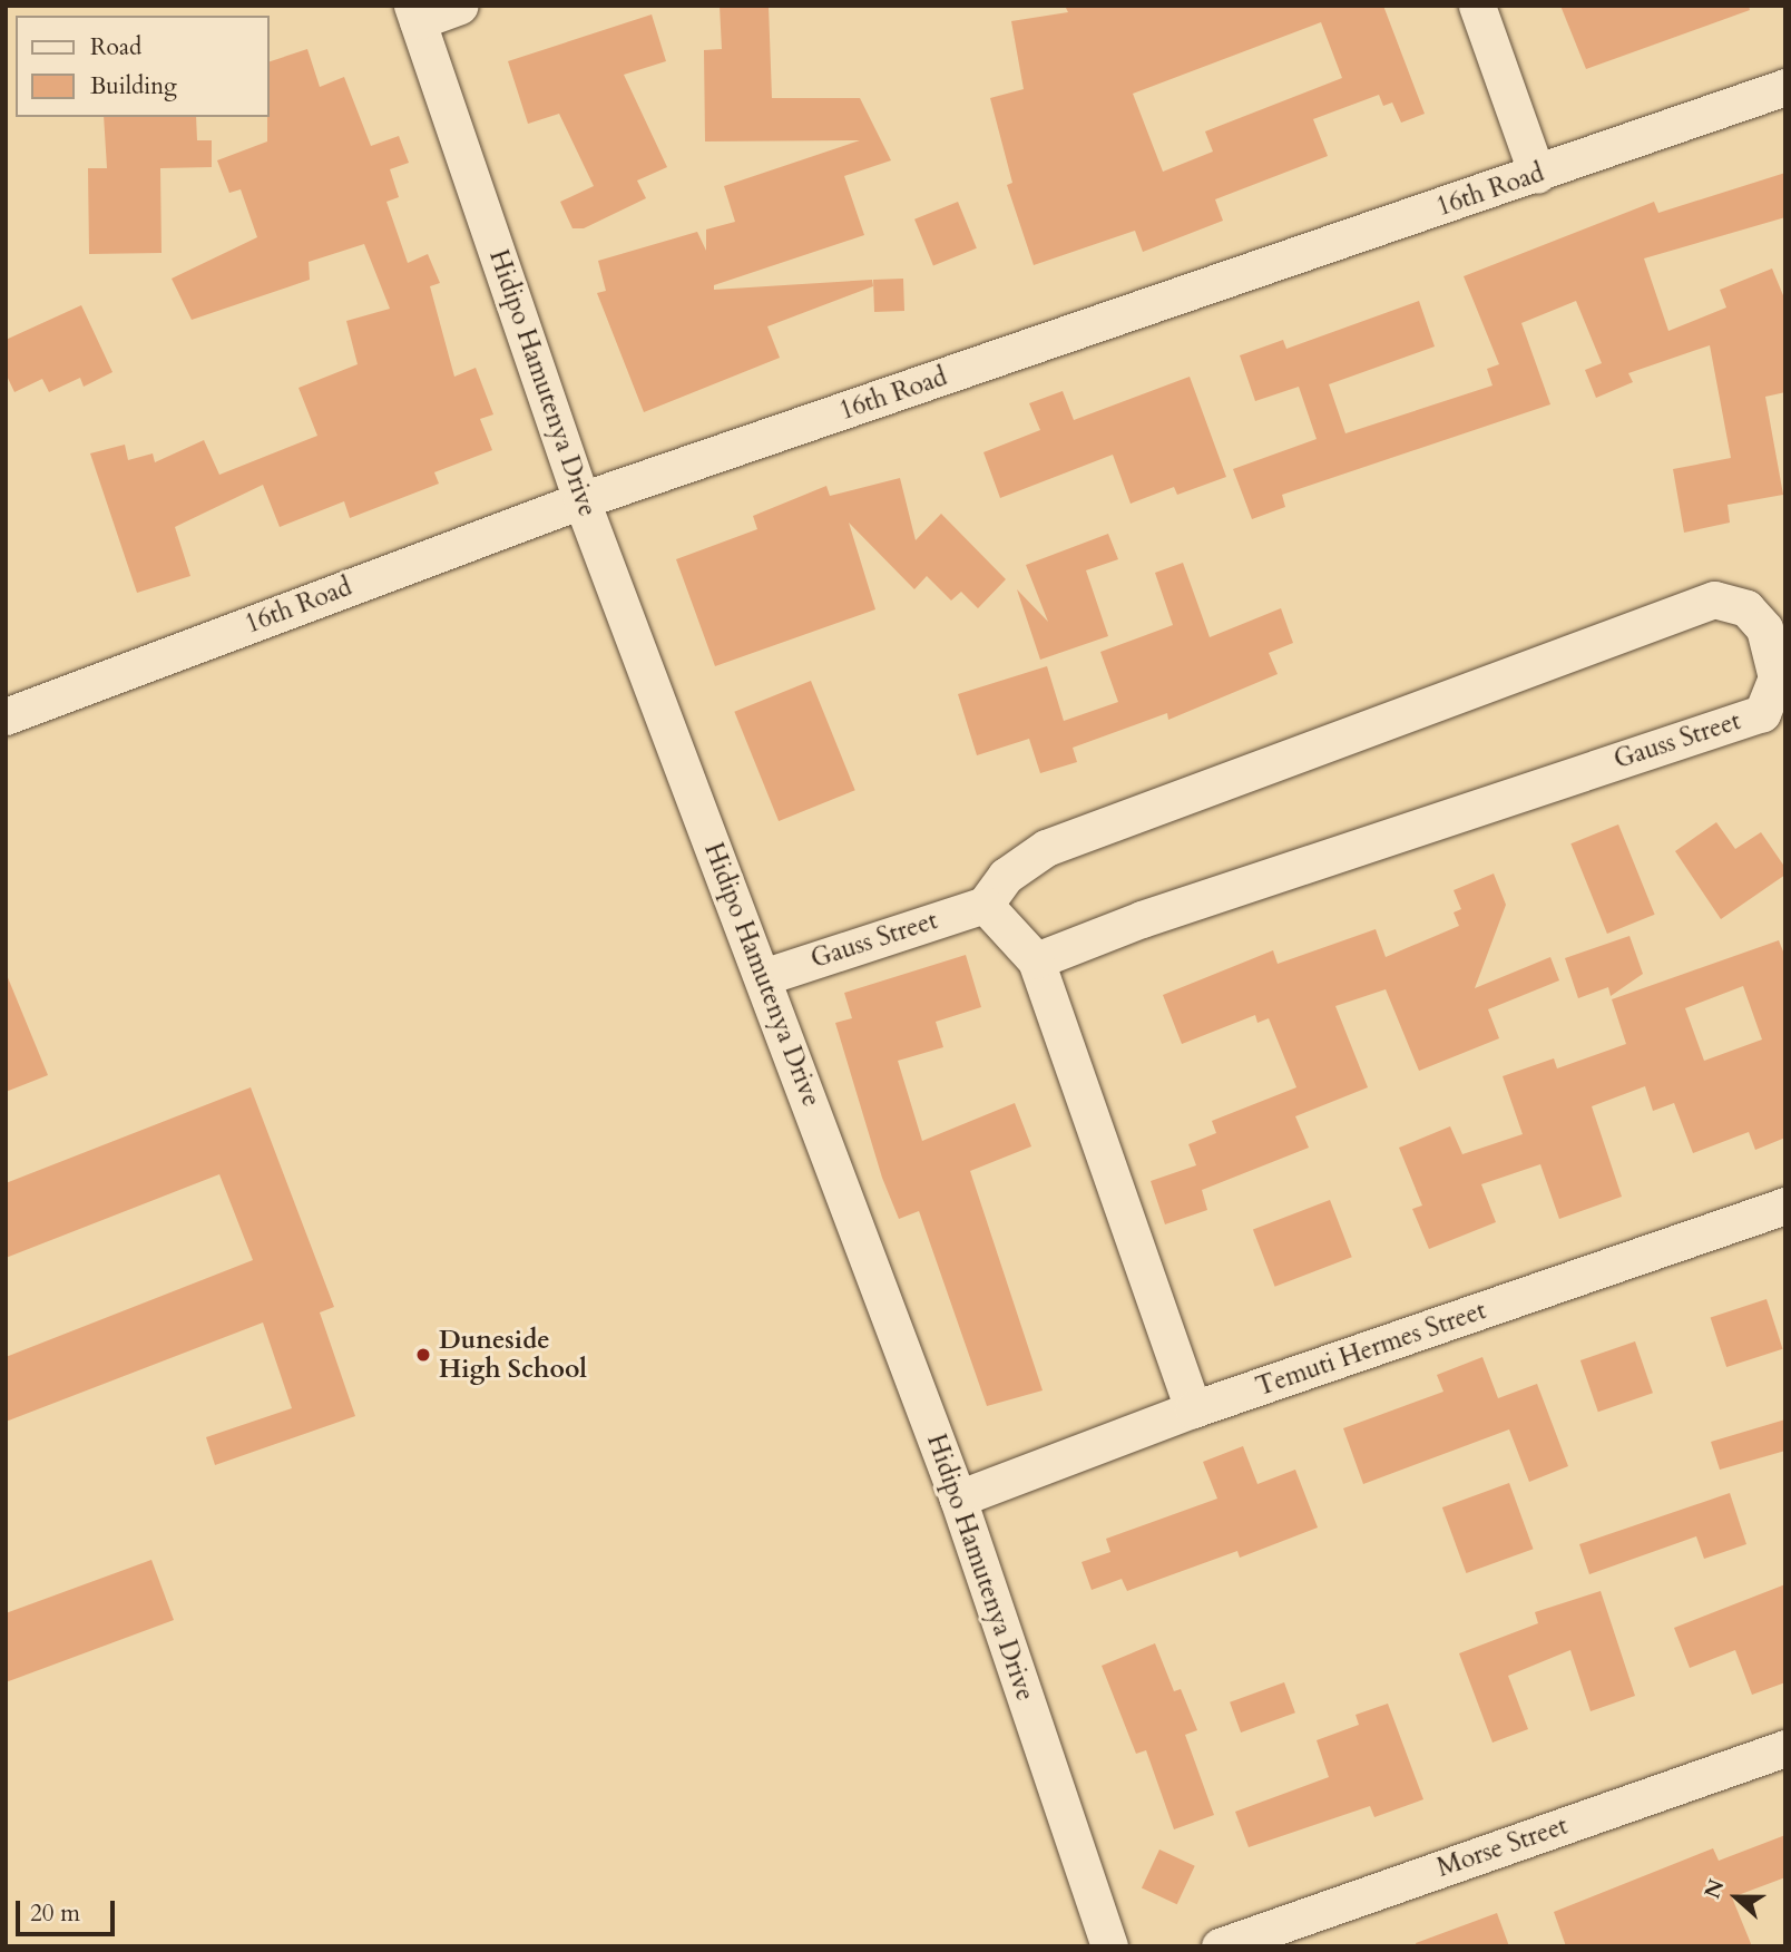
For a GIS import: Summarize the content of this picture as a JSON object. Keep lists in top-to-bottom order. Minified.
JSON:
{"streets":{"street":["16th Road","Hidipo Hamutenya Drive","Gauss Street","Temuti Hermes Street","Morse Street"]},"crossings":[["16th Road","Hidipo Hamutenya Drive"],["Hidipo Hamutenya Drive","Gauss Street"],["Hidipo Hamutenya Drive","Temuti Hermes Street"]],"places":["Duneside High School"],"legend":["Road","Building"],"scale_bar":"20 m","north":"left"}
